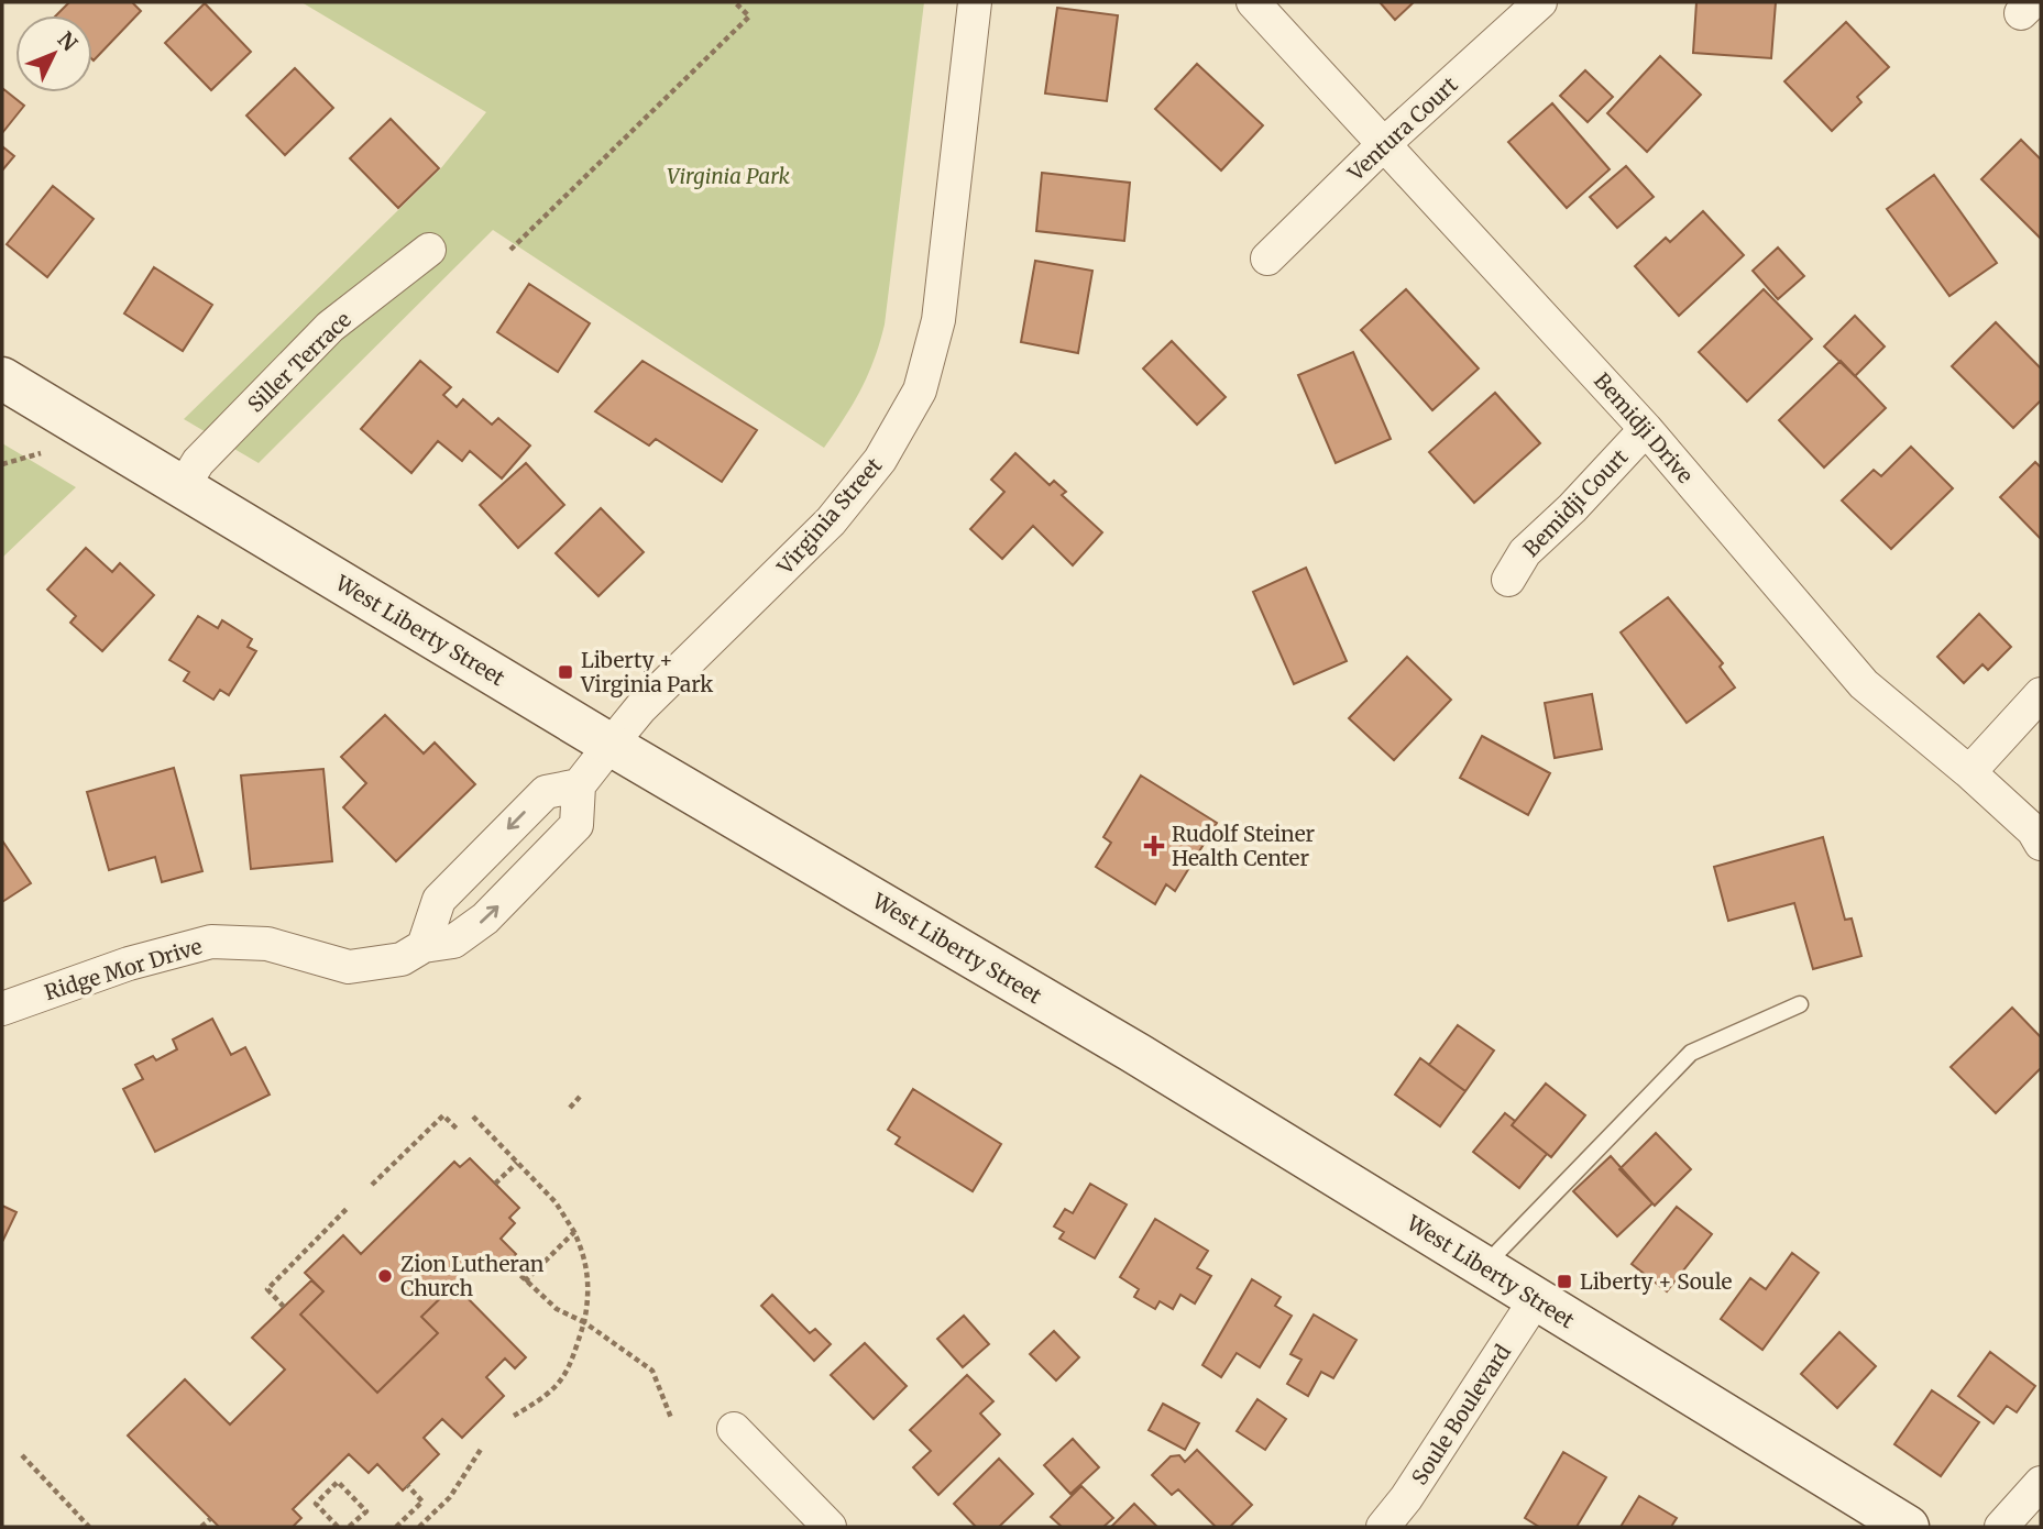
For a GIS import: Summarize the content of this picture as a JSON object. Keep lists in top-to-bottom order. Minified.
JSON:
{"streets":{"main road":["West Liberty Street"],"street":["Ventura Court","Siller Terrace","Bemidji Drive","Bemidji Court","Virginia Street","Ridge Mor Drive","Soule Boulevard"]},"crossings":[["Ventura Court","Bemidji Drive"],["Siller Terrace","West Liberty Street"],["Bemidji Drive","Bemidji Court"],["Virginia Street","West Liberty Street"],["West Liberty Street","Soule Boulevard"]],"parks":["Virginia Park"],"places":{"transit":["Liberty + Virginia Park","Liberty + Soule"],"health":["Rudolf Steiner Health Center"],"other":["Zion Lutheran Church"]},"north":"top right"}
